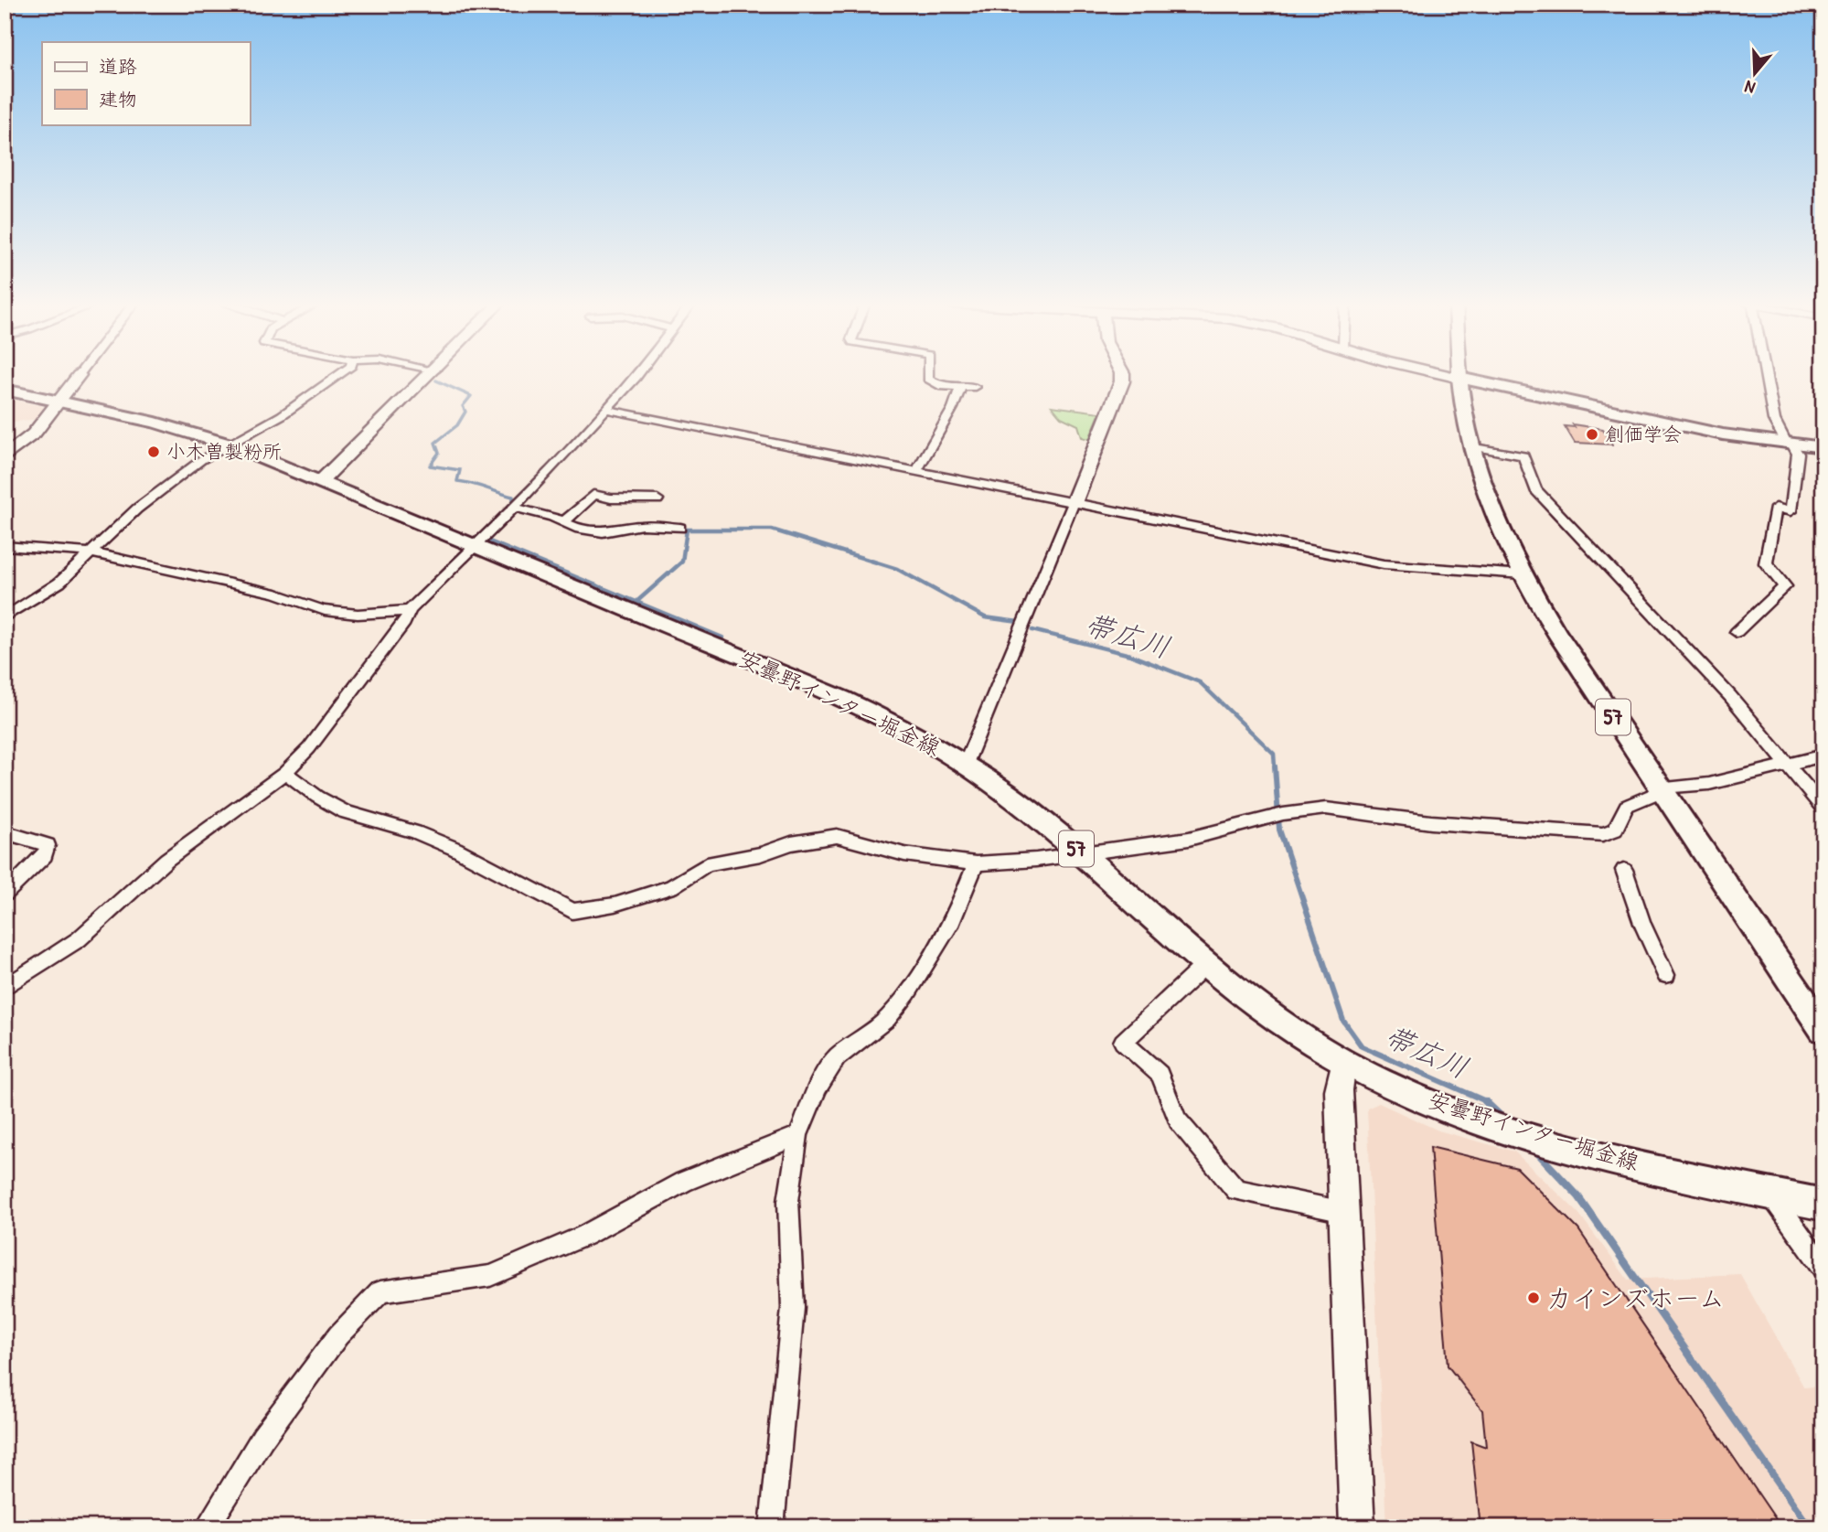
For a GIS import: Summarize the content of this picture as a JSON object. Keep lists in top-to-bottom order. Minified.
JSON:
{"streets":{"main road":["安曇野インター堀金線","57"]},"water":["帯広川"],"places":["創価学会","小木曽製粉所","カインズホーム"],"legend":["道路","建物"],"north":"bottom"}
